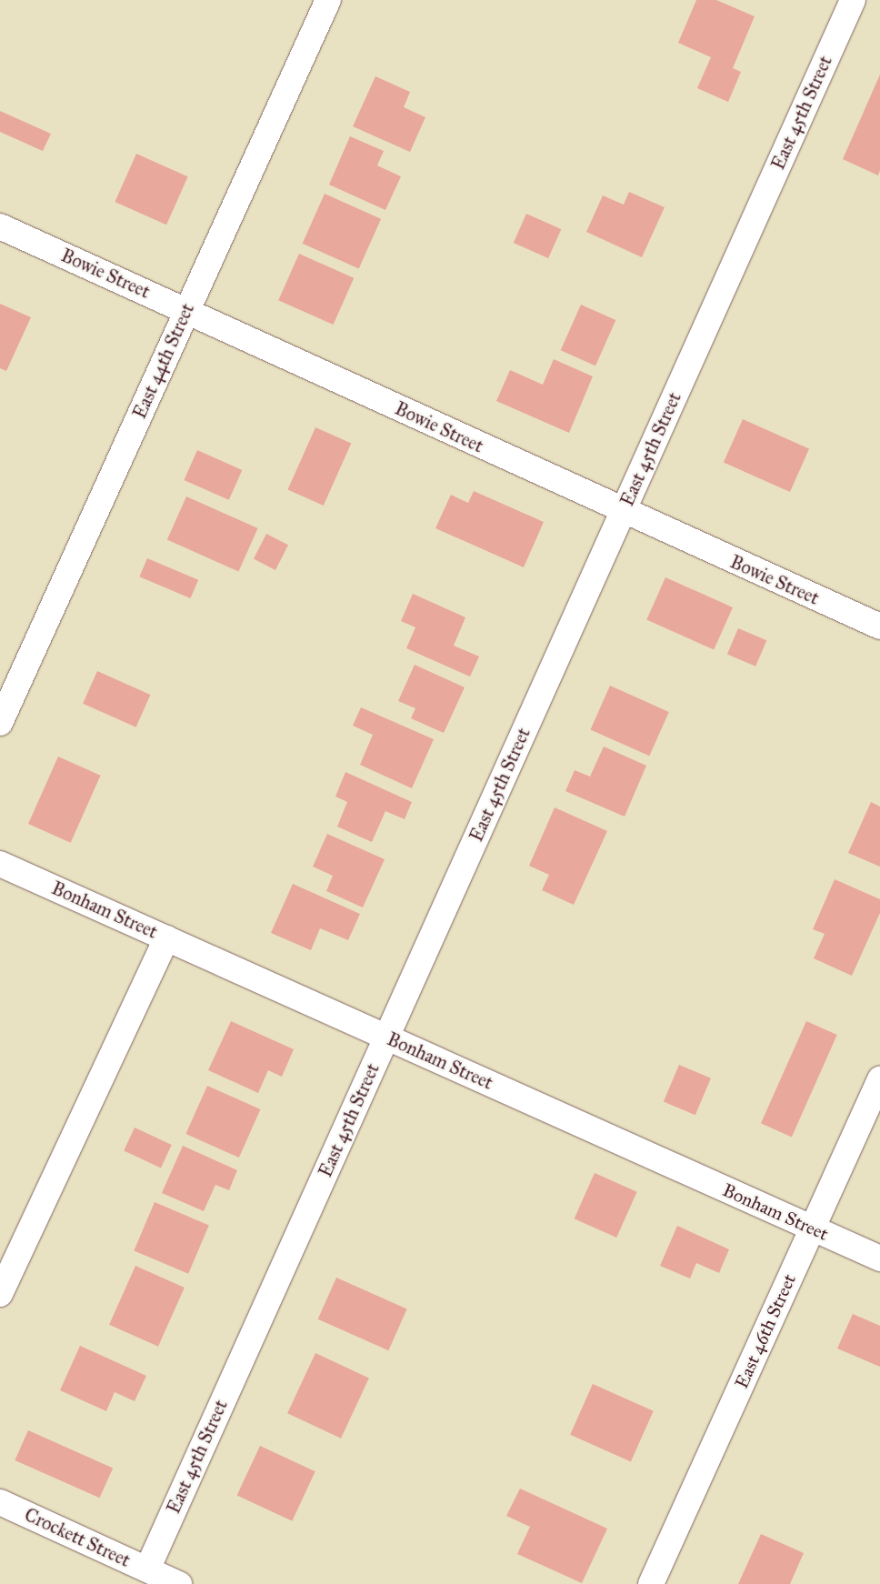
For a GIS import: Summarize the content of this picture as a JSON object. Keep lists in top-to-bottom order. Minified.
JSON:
{"streets":{"street":["East 45th Street","Bowie Street","East 44th Street","Bonham Street","East 46th Street","Crockett Street"]},"crossings":[["East 45th Street","Bowie Street"],["East 45th Street","Bonham Street"],["East 45th Street","Crockett Street"],["Bowie Street","East 44th Street"],["Bonham Street","East 46th Street"]]}
